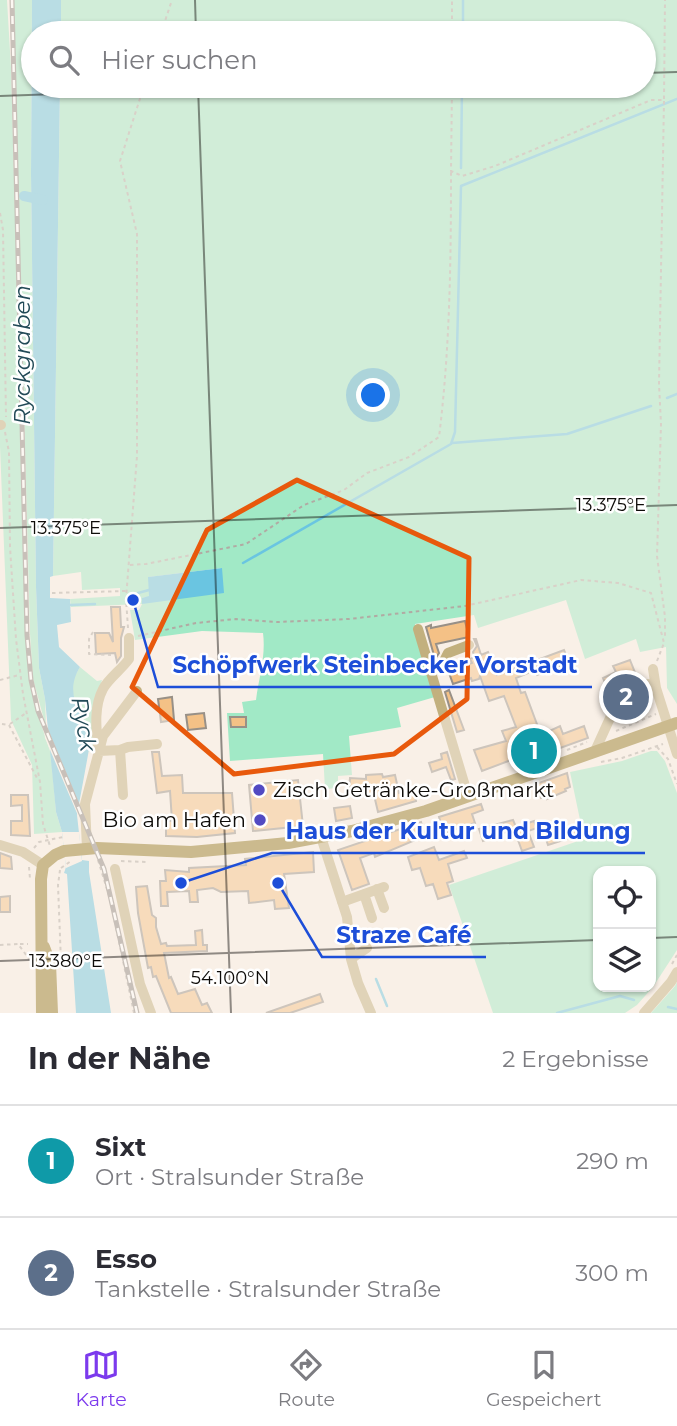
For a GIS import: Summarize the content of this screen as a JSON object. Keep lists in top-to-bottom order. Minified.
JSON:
{"water":["Ryckgraben","Ryck"],"places":["Schöpfwerk Steinbecker Vorstadt","Zisch Getränke-Großmarkt","Bio am Hafen","Haus der Kultur und Bildung","Straze Café"],"page":{"search":"Hier suchen","pins":["2","1"],"heading":["In der Nähe","2 Ergebnisse"],"list":[{"mark":"1","name":"Sixt","note":"Ort · Stralsunder Straße","value":"290 m"},{"mark":"2","name":"Esso","note":"Tankstelle · Stralsunder Straße","value":"300 m"}],"nav":["Karte","Route","Gespeichert"]},"coordinates":["13.375°E","13.380°E","54.100°N"]}
